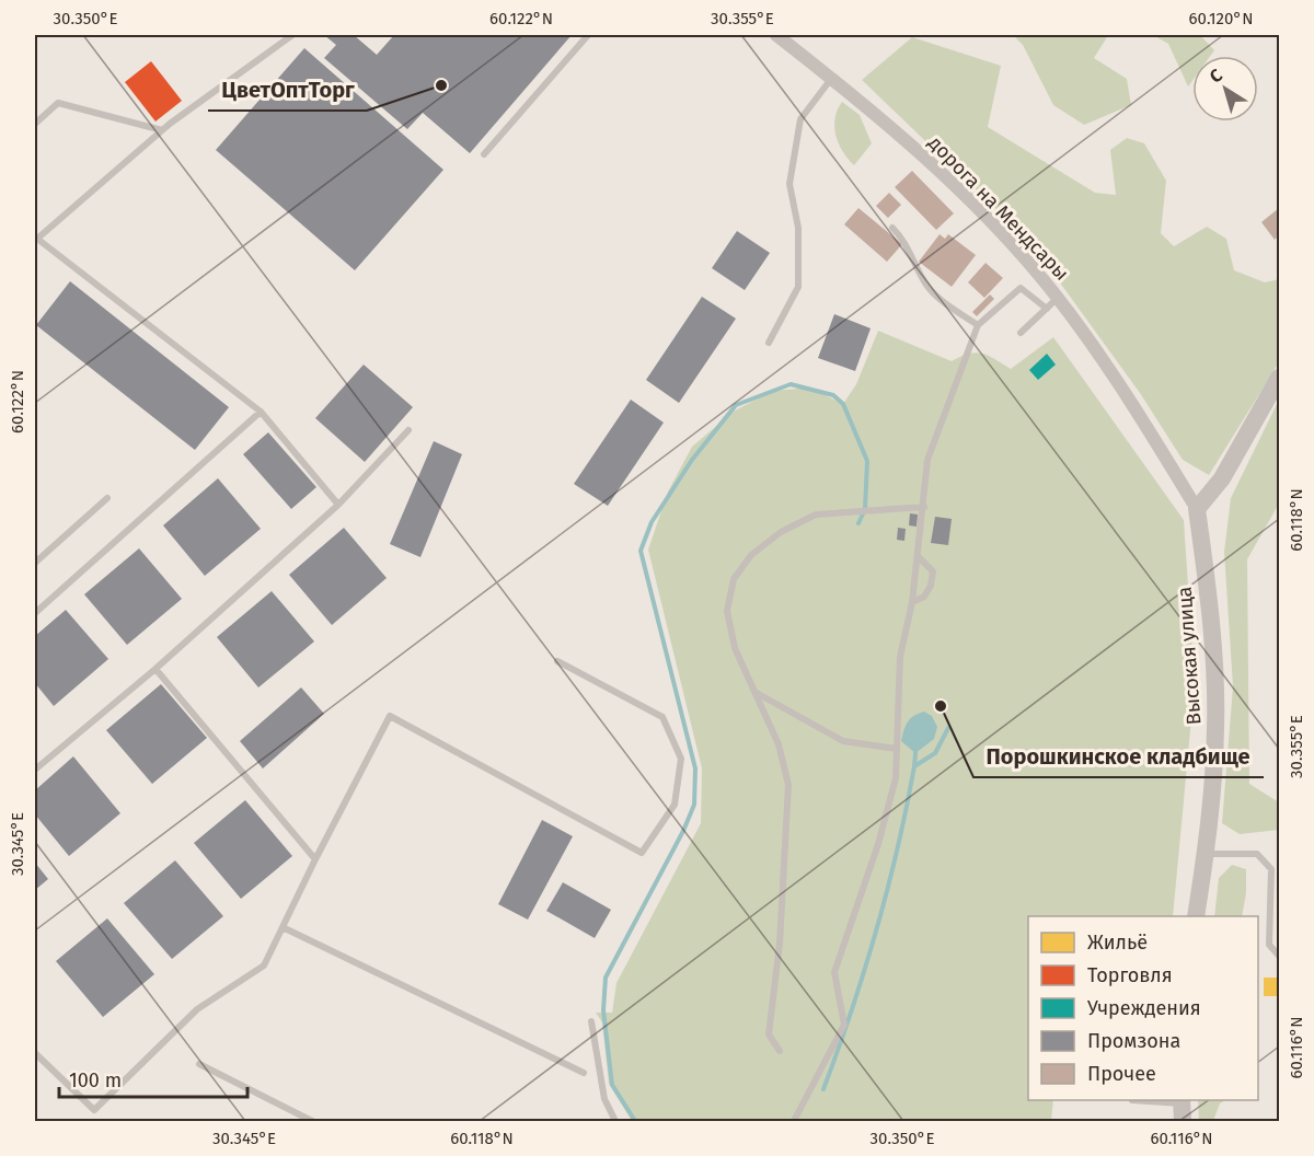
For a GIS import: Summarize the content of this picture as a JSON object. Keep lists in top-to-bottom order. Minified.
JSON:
{"streets":{"street":["дорога на Мендсары","Высокая улица"]},"crossings":[["дорога на Мендсары","Высокая улица"]],"places":["ЦветОптТорг","Порошкинское кладбище"],"legend":["Жильё","Торговля","Учреждения","Промзона","Прочее"],"scale_bar":"100 m","north":"top left","coordinates":["30.350°E","60.122°N","30.355°E","60.120°N","60.118°N","30.345°E","60.116°N"]}
